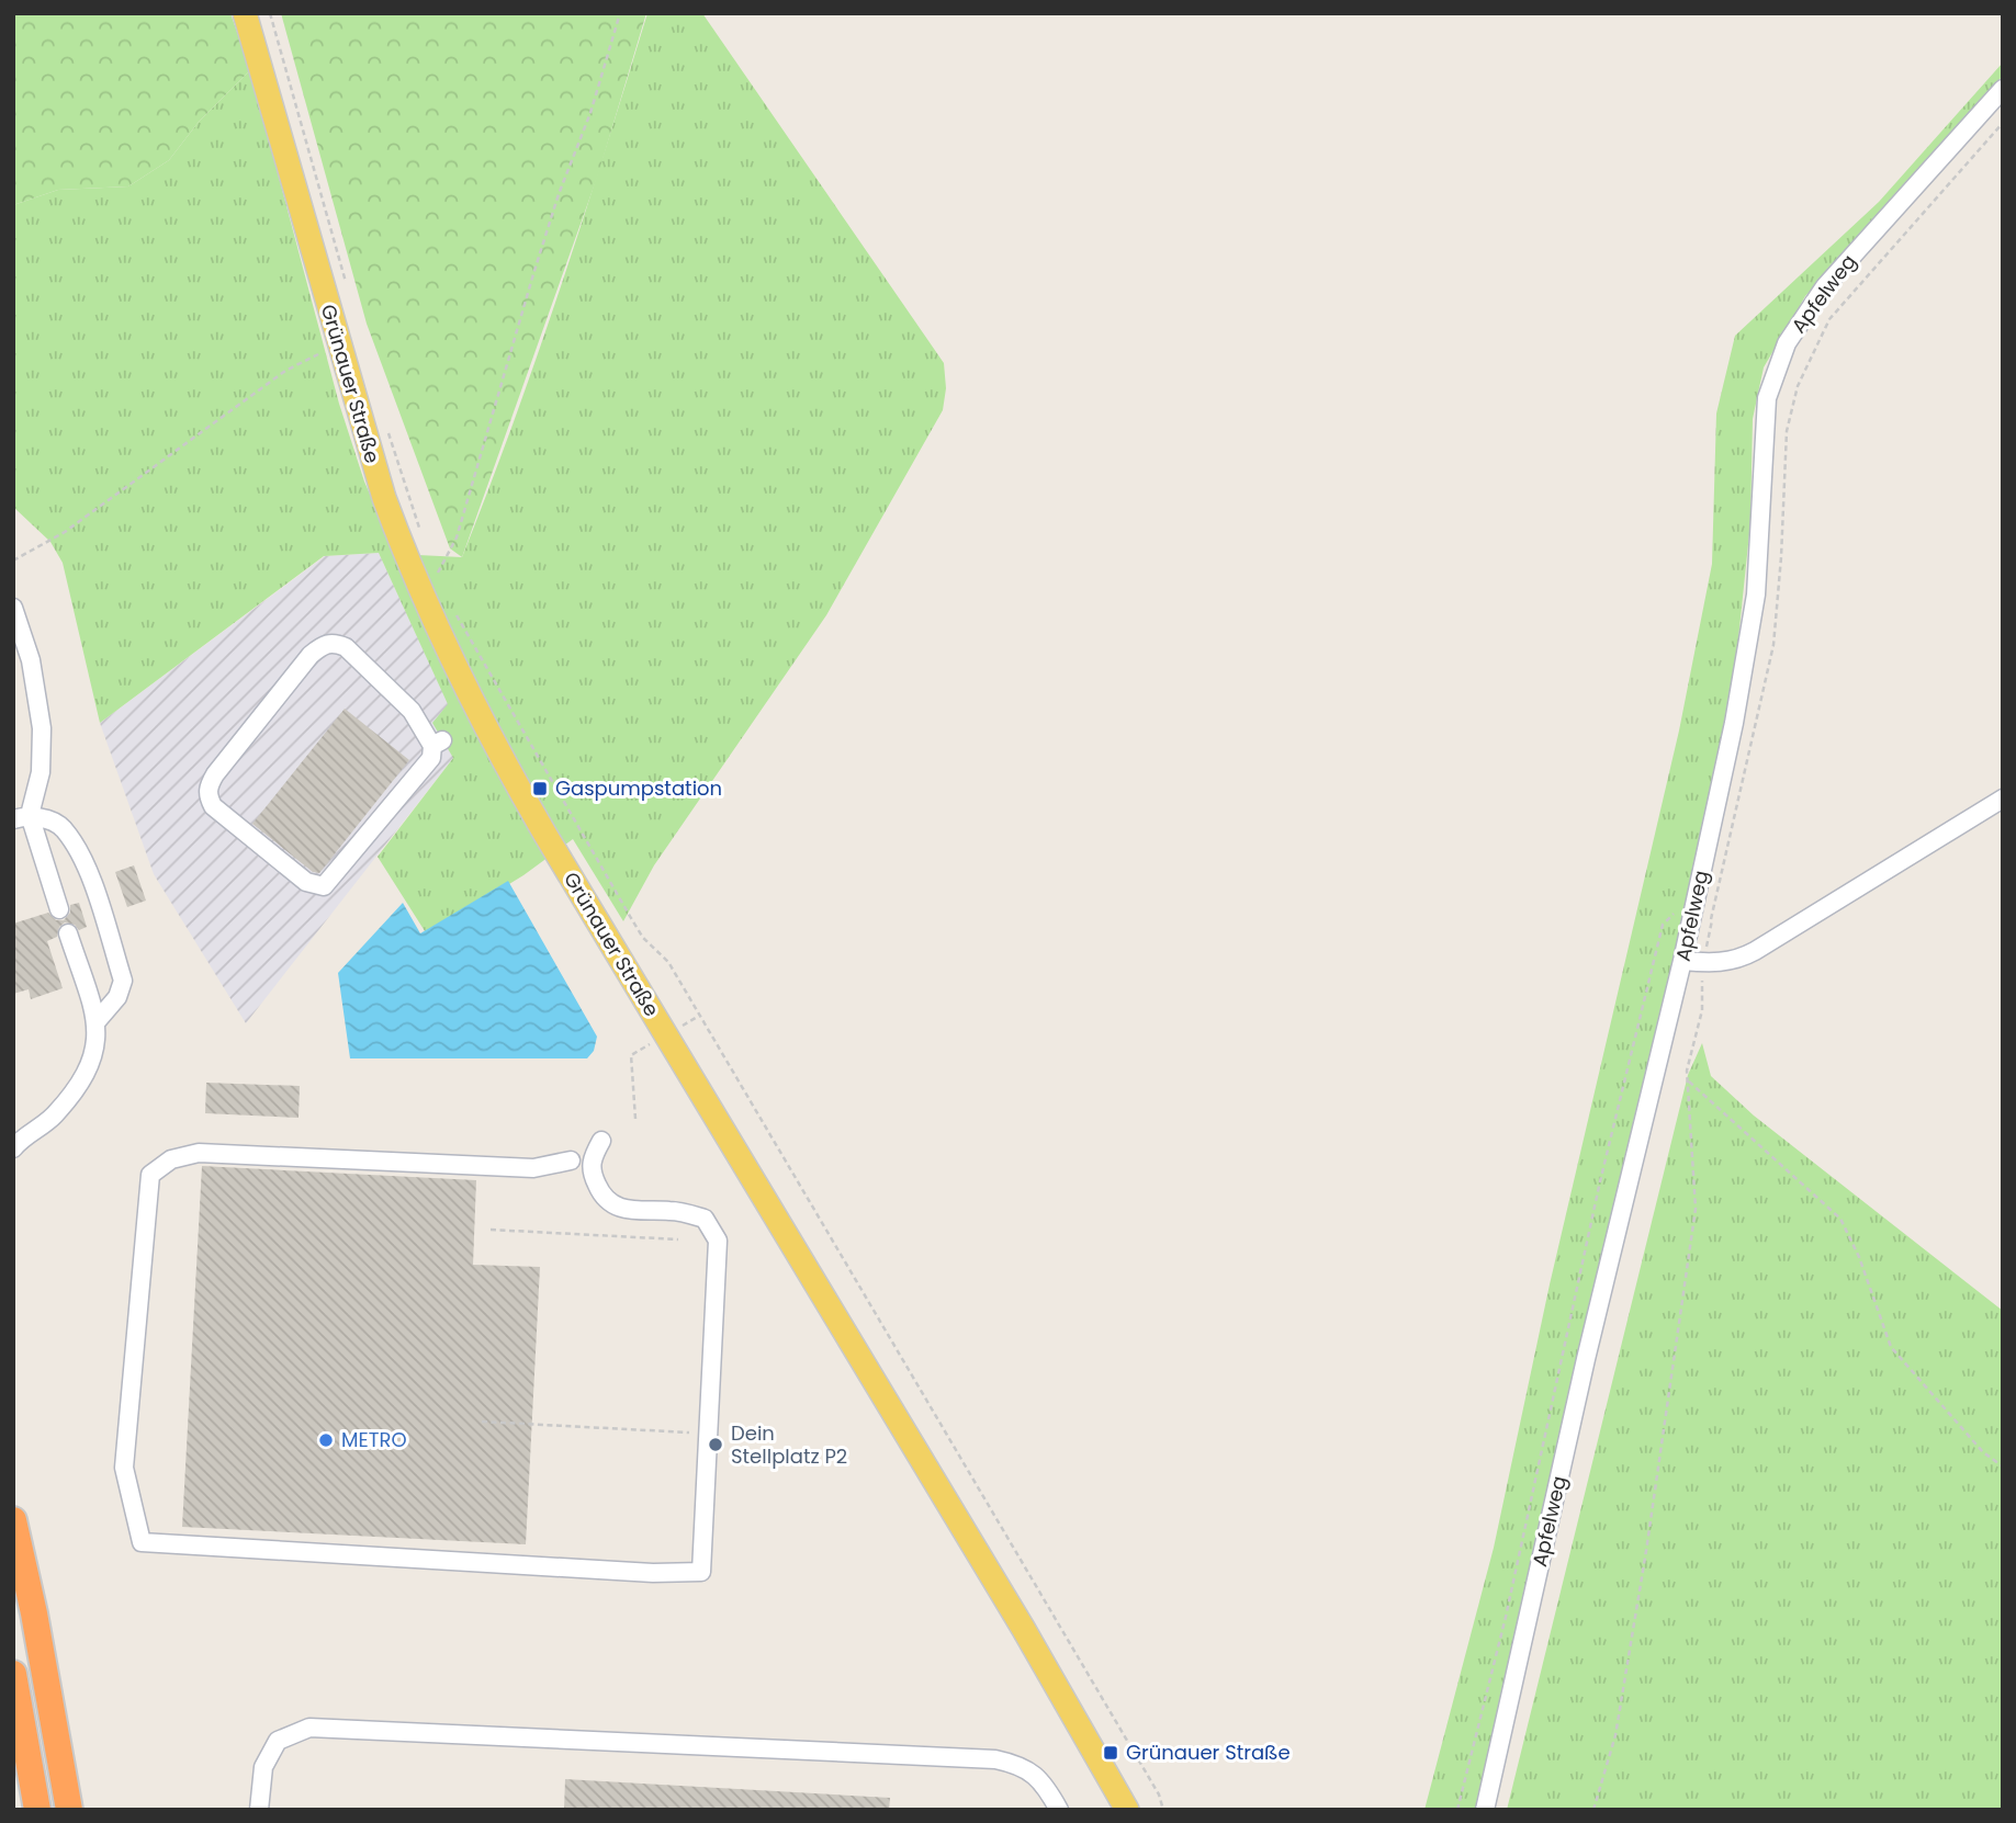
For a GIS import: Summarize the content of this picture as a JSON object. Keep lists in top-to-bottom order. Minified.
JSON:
{"streets":{"main road":["Grünauer Straße"],"street":["Apfelweg"]},"places":{"transit":["Gaspumpstation","Grünauer Straße"],"other":["METRO","Dein Stellplatz P2"]}}
